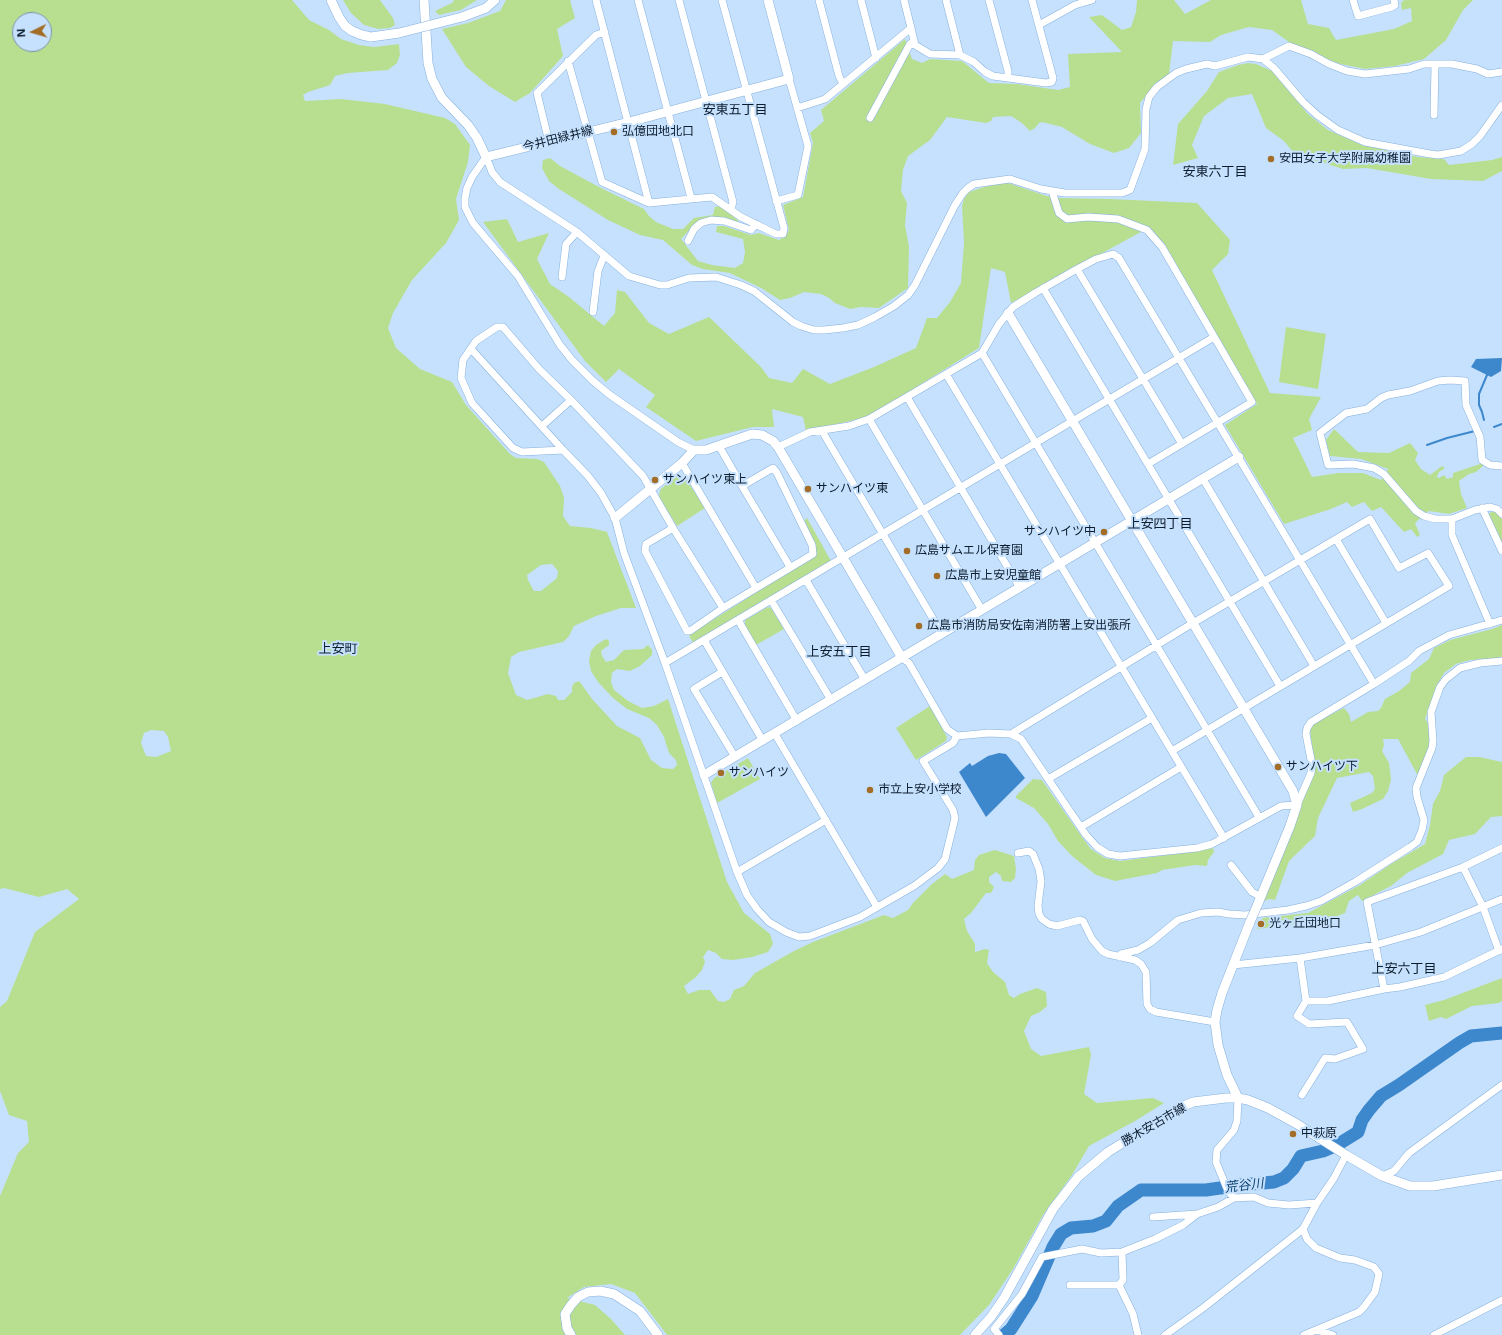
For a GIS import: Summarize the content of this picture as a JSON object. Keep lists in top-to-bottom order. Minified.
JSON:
{"streets":{"street":["今井田緑井線","勝木安古市線"]},"districts":["安東五丁目","安東六丁目","上安四丁目","上安町","上安五丁目","上安六丁目"],"water":["荒谷川"],"places":["弘億団地北口","安田女子大学附属幼稚園","サンハイツ東上","サンハイツ東","サンハイツ中","広島サムエル保育園","広島市上安児童館","広島市消防局安佐南消防署上安出張所","サンハイツ下","サンハイツ","市立上安小学校","光ヶ丘団地口","中萩原"],"north":"left"}
